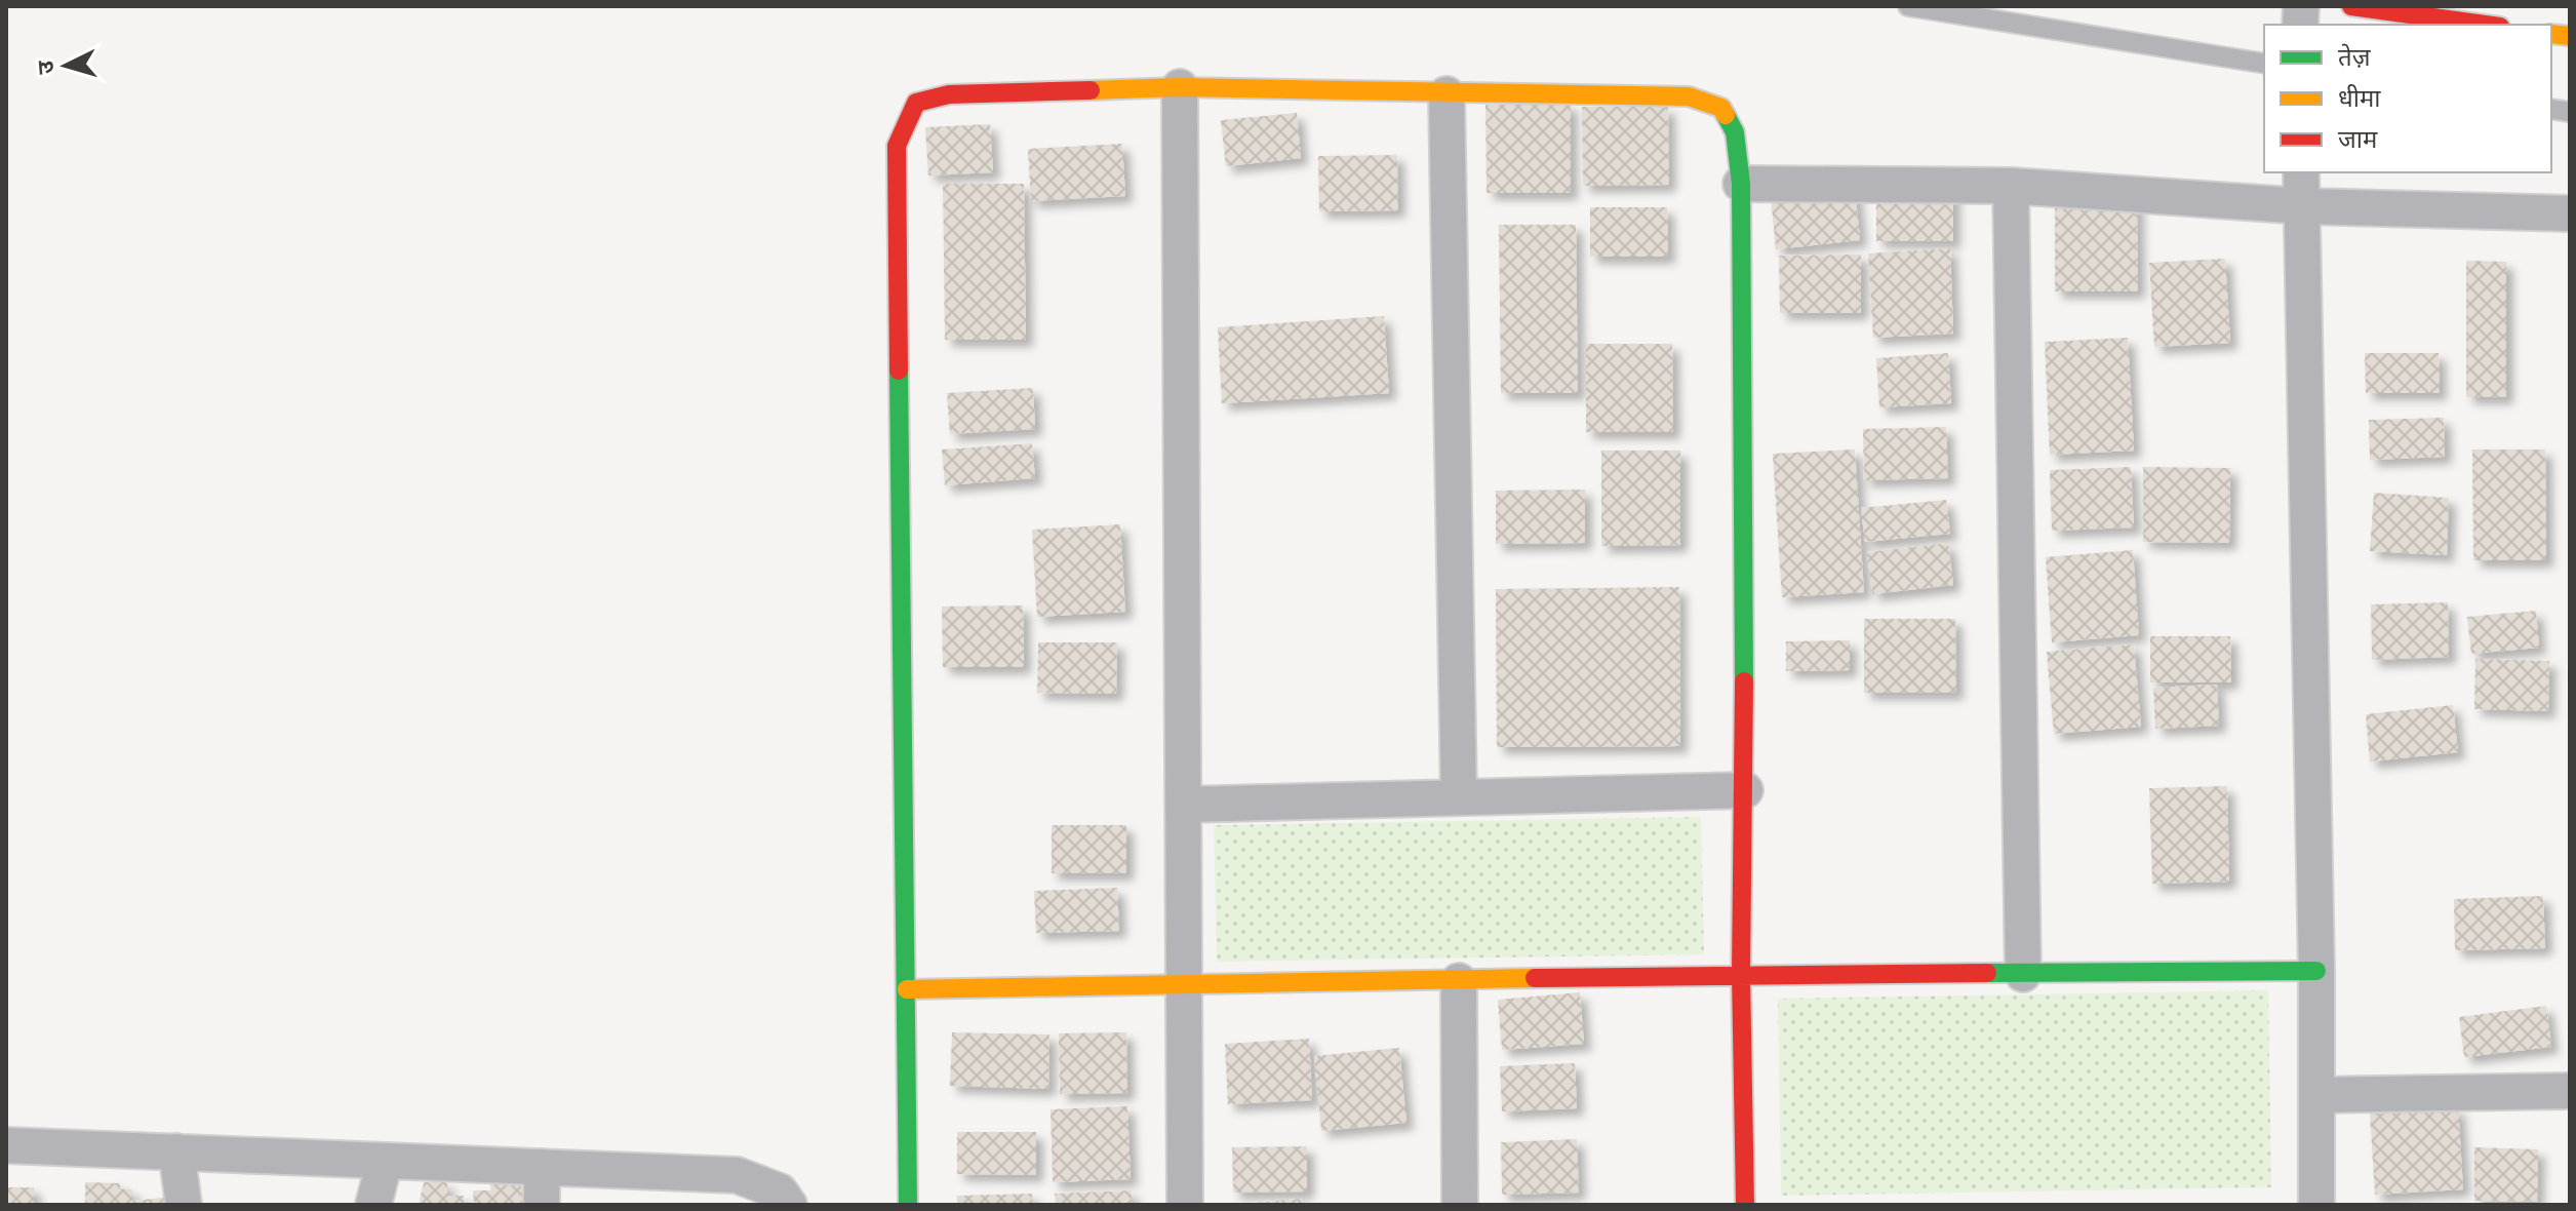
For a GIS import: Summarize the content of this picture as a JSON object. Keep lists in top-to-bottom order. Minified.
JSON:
{"legend":["तेज़","धीमा","जाम"],"north":"left"}
